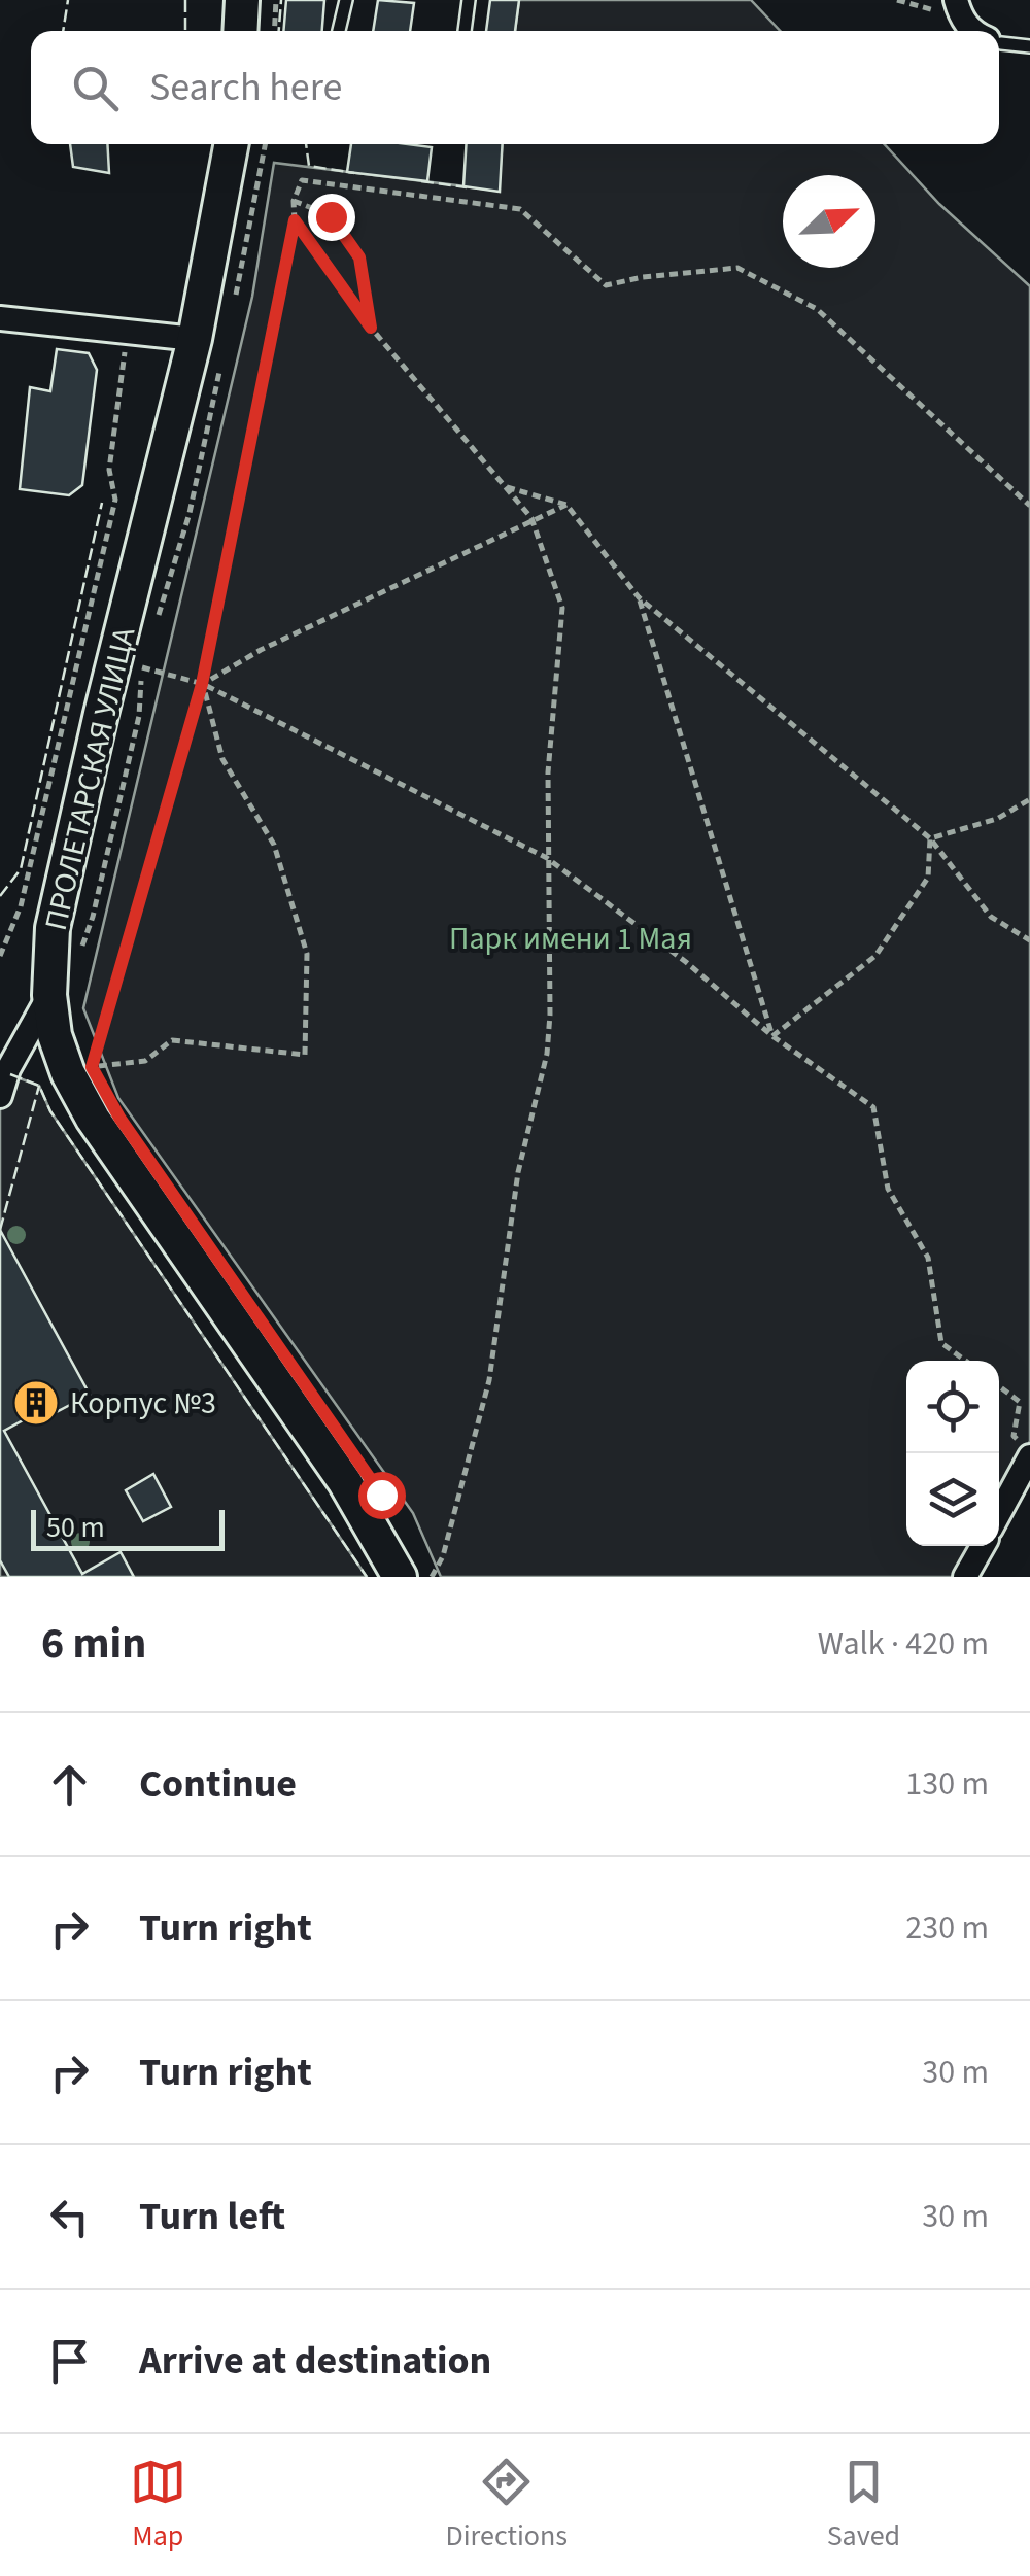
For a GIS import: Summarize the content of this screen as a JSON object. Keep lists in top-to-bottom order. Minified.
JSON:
{"streets":{"street":["ПРОЛЕТАРСКАЯ УЛИЦА"]},"parks":["Парк имени 1 Мая"],"places":{"building":["Корпус №3"]},"scale_bar":"50 m","north":"top right","page":{"search":"Search here","scale":"50 m","heading":["6 min","Walk · 420 m"],"list":[["Continue","130 m"],["Turn right","230 m"],["Turn right","30 m"],["Turn left","30 m"],"Arrive at destination"],"nav":["Map","Directions","Saved"]}}
